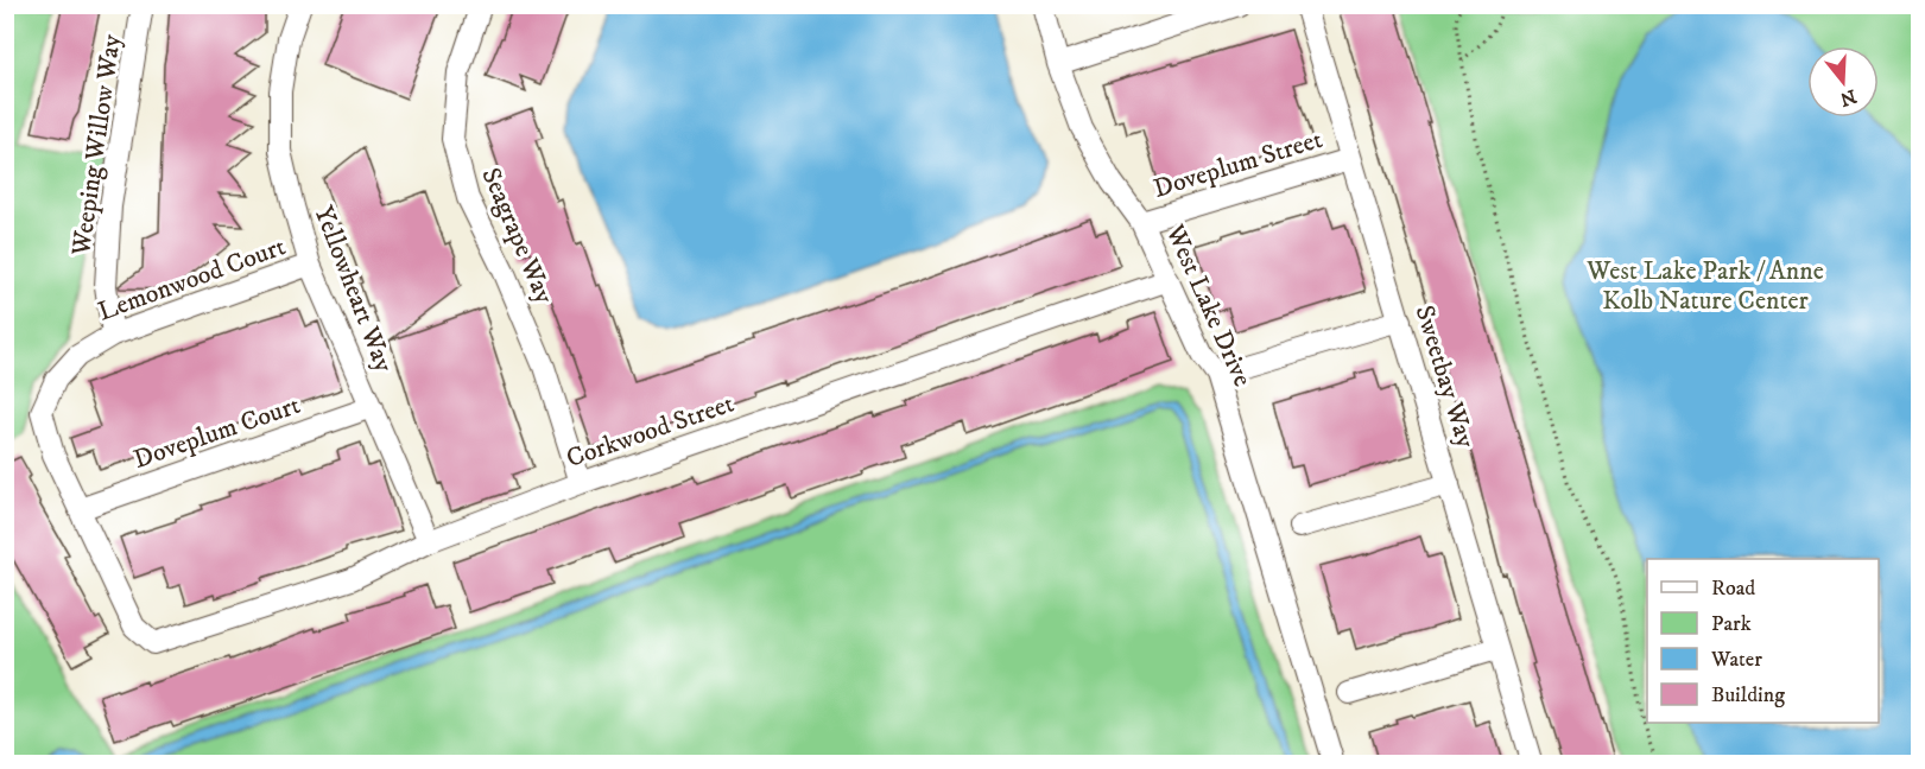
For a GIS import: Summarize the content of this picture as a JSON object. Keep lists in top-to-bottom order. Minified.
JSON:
{"streets":{"street":["Weeping Willow Way","Doveplum Street","Seagrape Way","Lemonwood Court","Yellowheart Way","West Lake Drive","Sweetbay Way","Corkwood Street","Doveplum Court"]},"crossings":[["Weeping Willow Way","Lemonwood Court"],["Doveplum Street","West Lake Drive"],["Doveplum Street","Sweetbay Way"],["Seagrape Way","Corkwood Street"],["Lemonwood Court","Yellowheart Way"],["Lemonwood Court","Corkwood Street"],["Lemonwood Court","Doveplum Court"],["Yellowheart Way","Corkwood Street"],["Yellowheart Way","Doveplum Court"],["West Lake Drive","Corkwood Street"],["Corkwood Street","Doveplum Court"]],"parks":["West Lake Park / Anne Kolb Nature Center"],"legend":["Road","Park","Water","Building"],"north":"bottom"}
